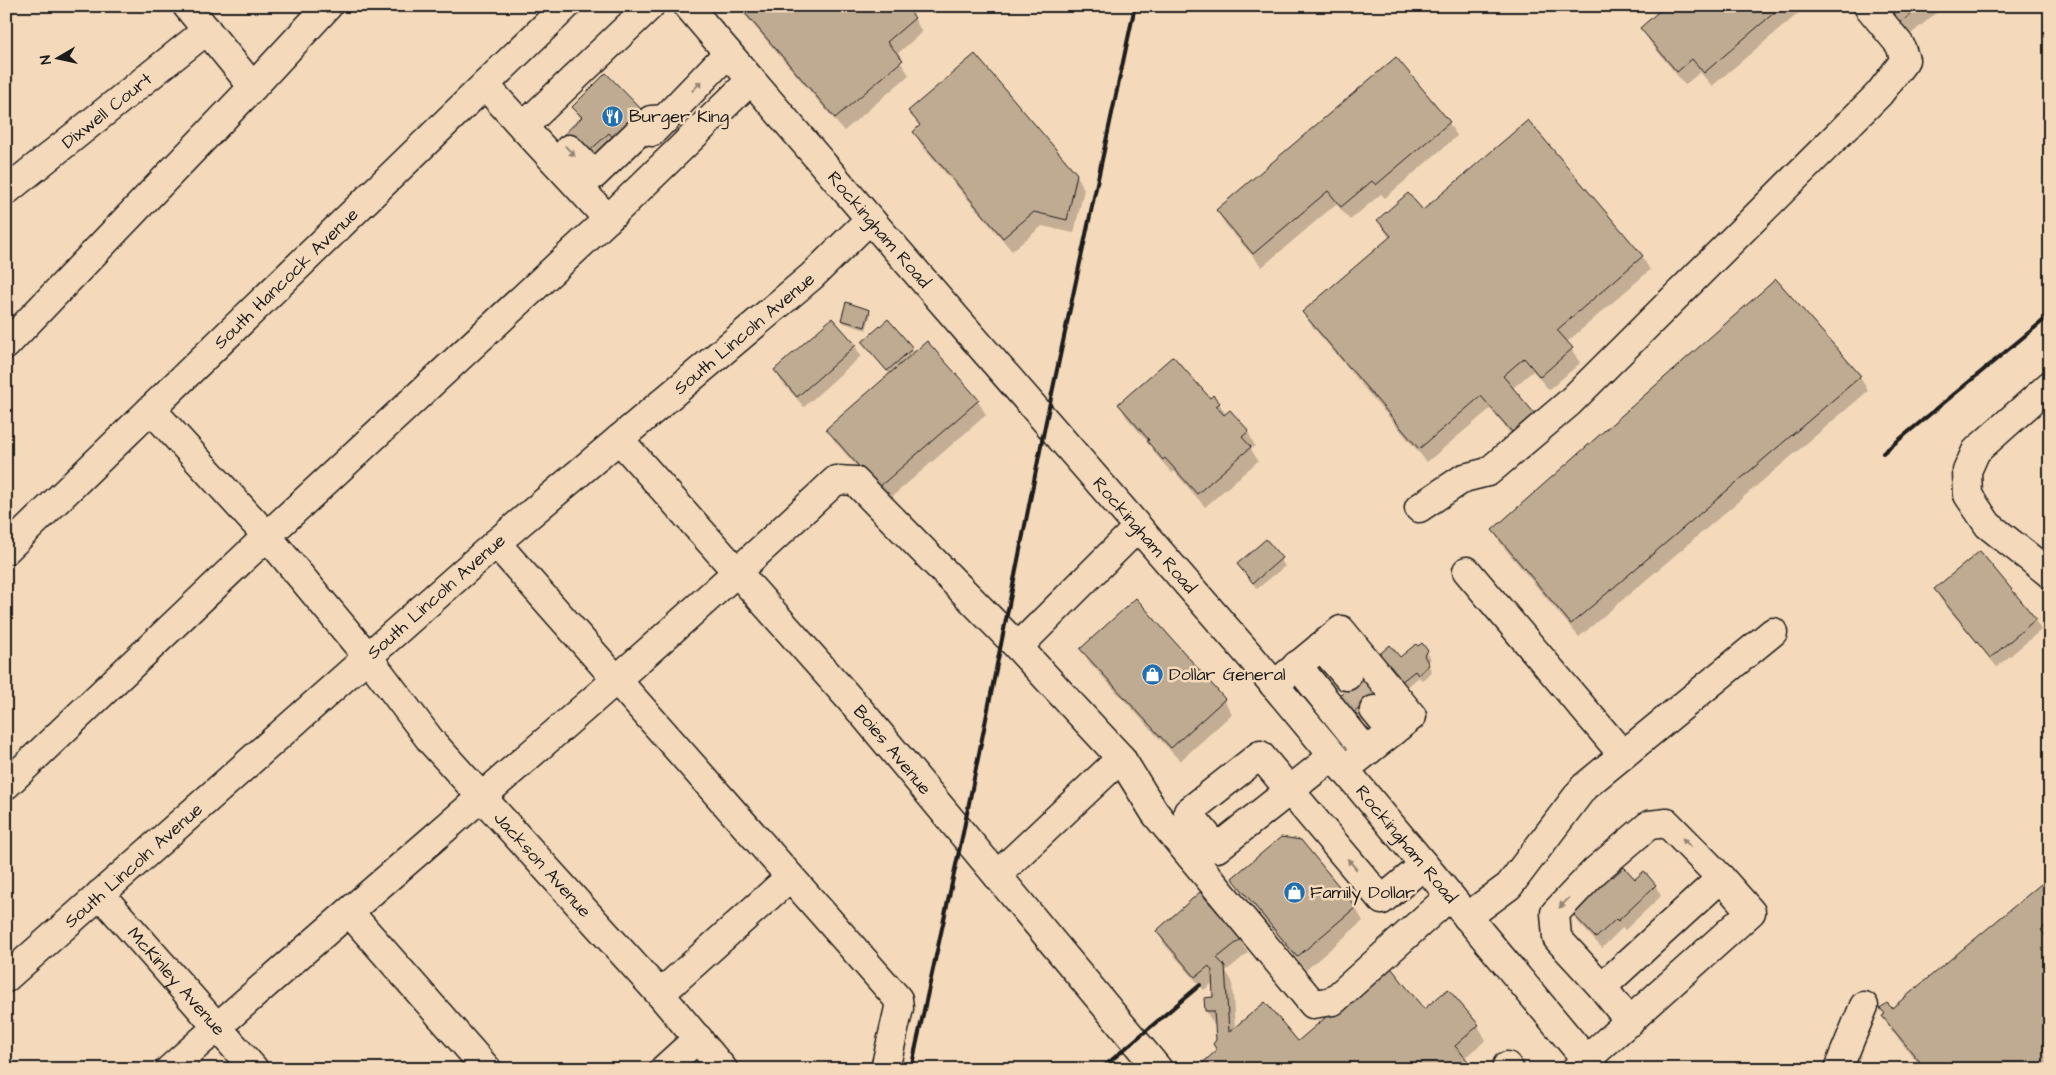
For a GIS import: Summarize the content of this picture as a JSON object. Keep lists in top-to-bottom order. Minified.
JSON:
{"streets":{"street":["Dixwell Court","Rockingham Road","South Hancock Avenue","South Lincoln Avenue","Boies Avenue","Jackson Avenue","McKinley Avenue"]},"crossings":[["Rockingham Road","South Lincoln Avenue"],["South Hancock Avenue","Jackson Avenue"],["South Lincoln Avenue","Boies Avenue"],["South Lincoln Avenue","Jackson Avenue"],["South Lincoln Avenue","McKinley Avenue"]],"places":{"restaurant":["Burger King"],"shop":["Dollar General","Family Dollar"]},"north":"left"}
